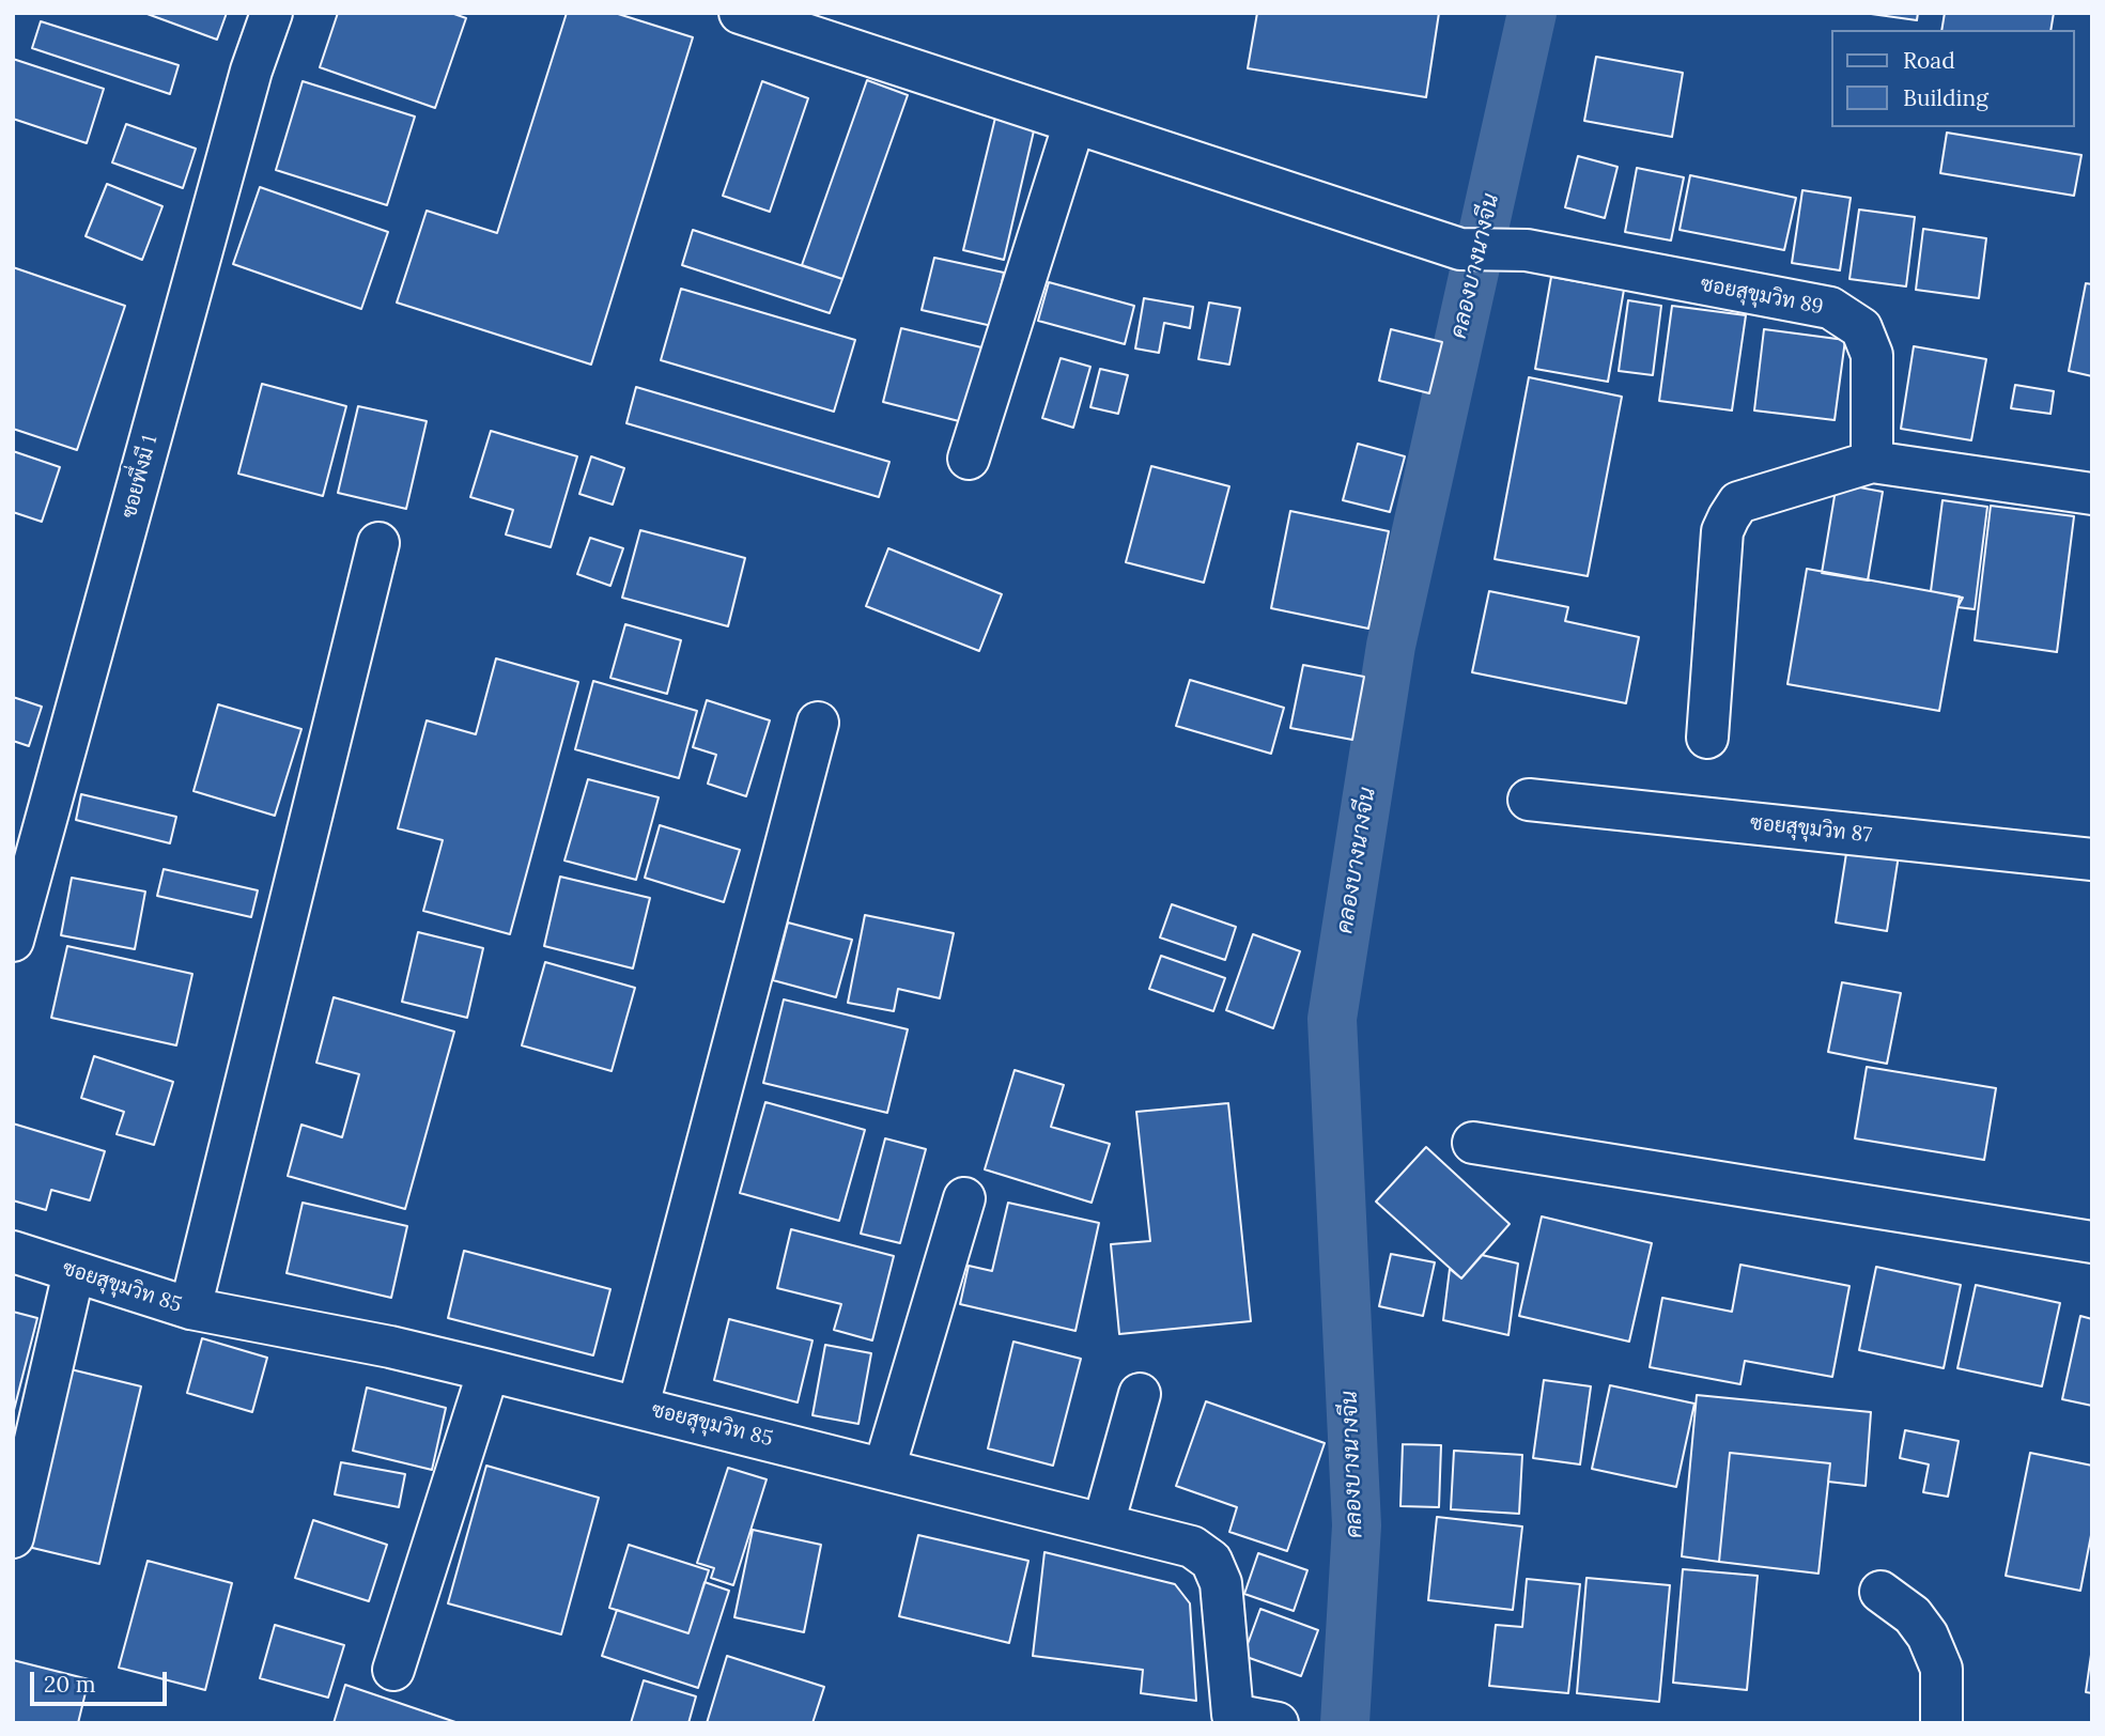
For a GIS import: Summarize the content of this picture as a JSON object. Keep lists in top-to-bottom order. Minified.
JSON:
{"streets":{"street":["ซอยสุขุมวิท 89","ซอยพึ่งมี 1","ซอยสุขุมวิท 87","ซอยสุขุมวิท 85"]},"water":["คลองบางนางจีน"],"legend":["Road","Building"],"scale_bar":"20 m"}
